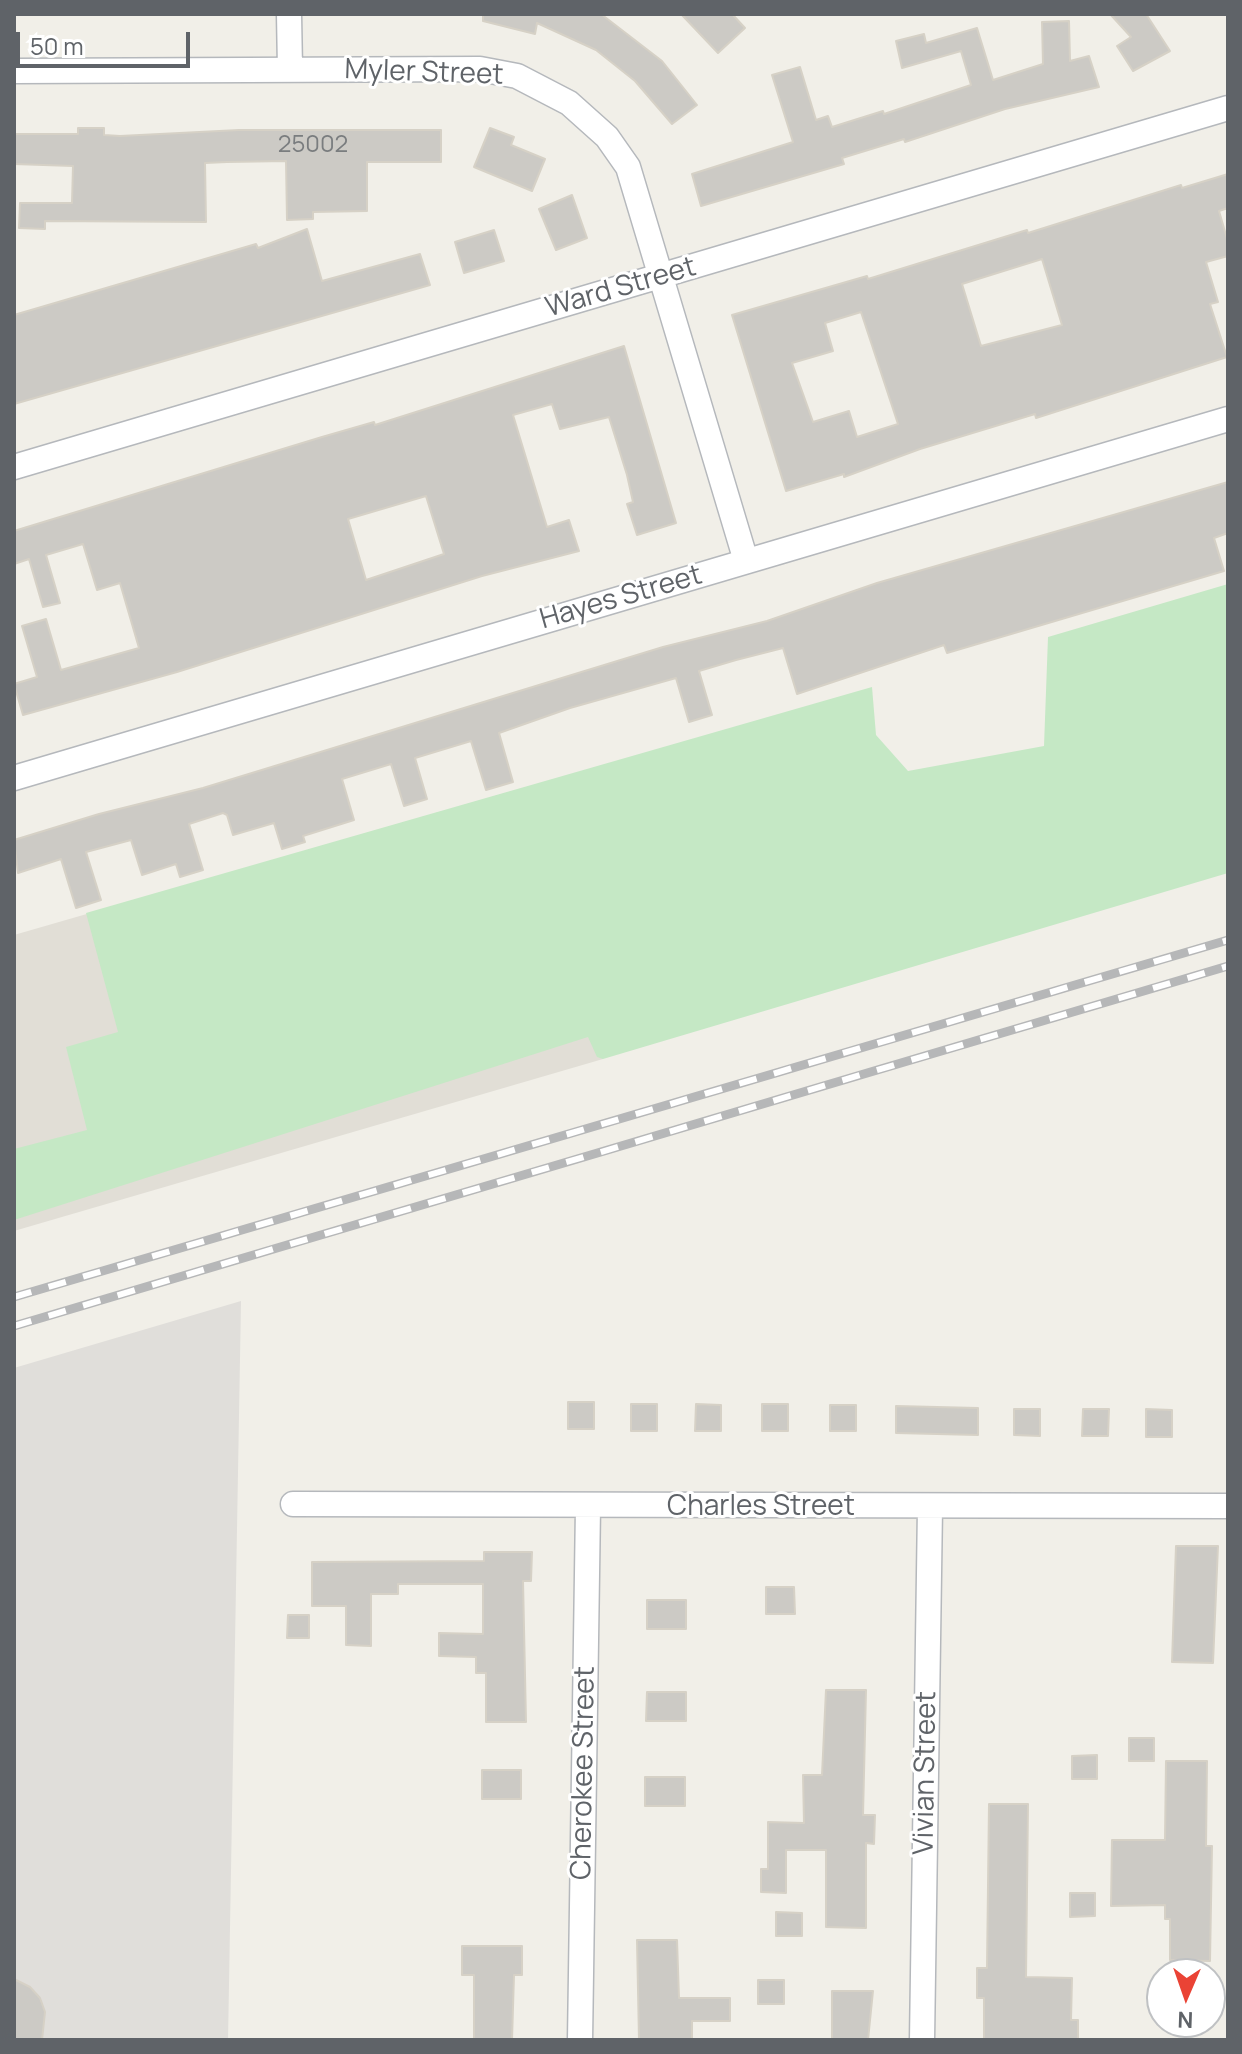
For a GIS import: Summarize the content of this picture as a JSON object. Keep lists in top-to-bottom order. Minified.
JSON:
{"streets":{"street":["Myler Street","Ward Street","Hayes Street","Charles Street","Cherokee Street","Vivian Street"]},"crossings":[["Myler Street","Ward Street"],["Myler Street","Hayes Street"],["Charles Street","Cherokee Street"],["Charles Street","Vivian Street"]],"house_numbers":["25002"],"scale_bar":"50 m","north":"bottom"}
